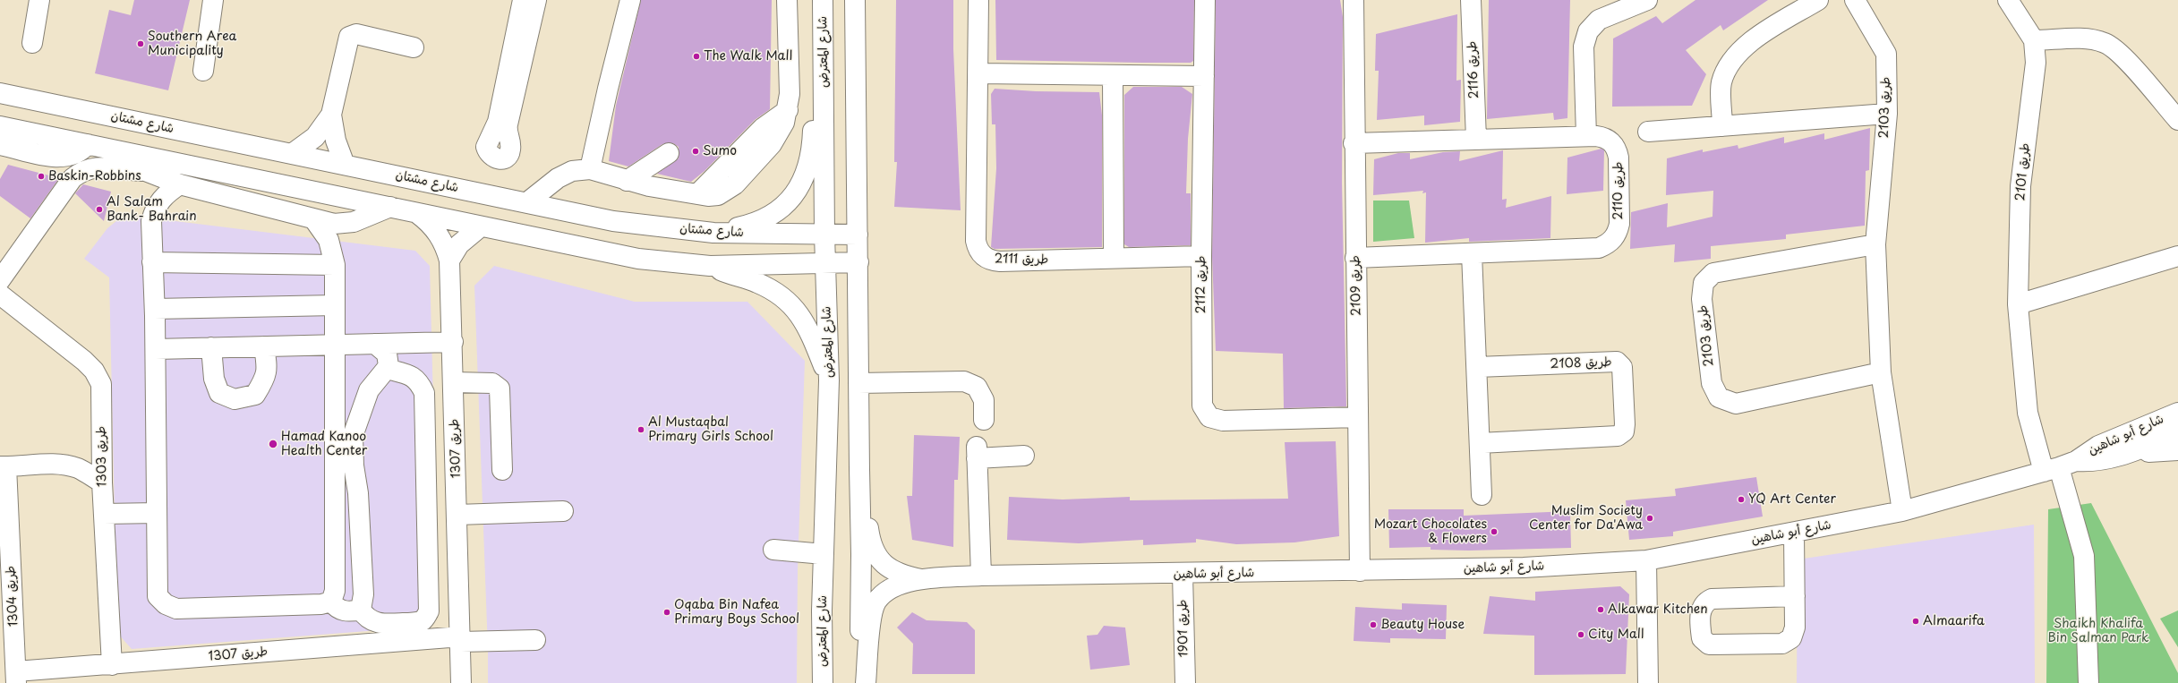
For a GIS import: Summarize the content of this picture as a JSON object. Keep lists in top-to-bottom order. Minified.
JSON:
{"streets":{"street":["شارع المعترض","طريق 2116","طريق 2103","شارع مشتان","طريق 2101","طريق 2110","طريق 2111","طريق 2112","طريق 2109","طريق 2108","شارع أبو شاهين","طريق 1307","طريق 1303","طريق 1304","طريق 1901"]},"crossings":[["شارع المعترض","شارع مشتان"],["طريق 2116","طريق 2110"],["طريق 2103","شارع أبو شاهين"],["طريق 2101","شارع أبو شاهين"],["طريق 2110","طريق 2109"],["طريق 2111","طريق 2112"],["طريق 2112","طريق 2109"],["طريق 2109","شارع أبو شاهين"],["شارع أبو شاهين","طريق 1901"],["طريق 1307","طريق 1303"],["طريق 1307","طريق 1304"],["طريق 1303","طريق 1304"]],"parks":["Shaikh Khalifa Bin Salman Park"],"places":["Southern Area Municipality","The Walk Mall","Sumo","Baskin-Robbins","Al Salam Bank- Bahrain","Al Mustaqbal Primary Girls School","Hamad Kanoo Health Center","YQ Art Center","Muslim Society Center for Da'Awa","Mozart Chocolates & Flowers","Alkawar Kitchen","Oqaba Bin Nafea Primary Boys School","Almaarifa","Beauty House","City Mall"]}
